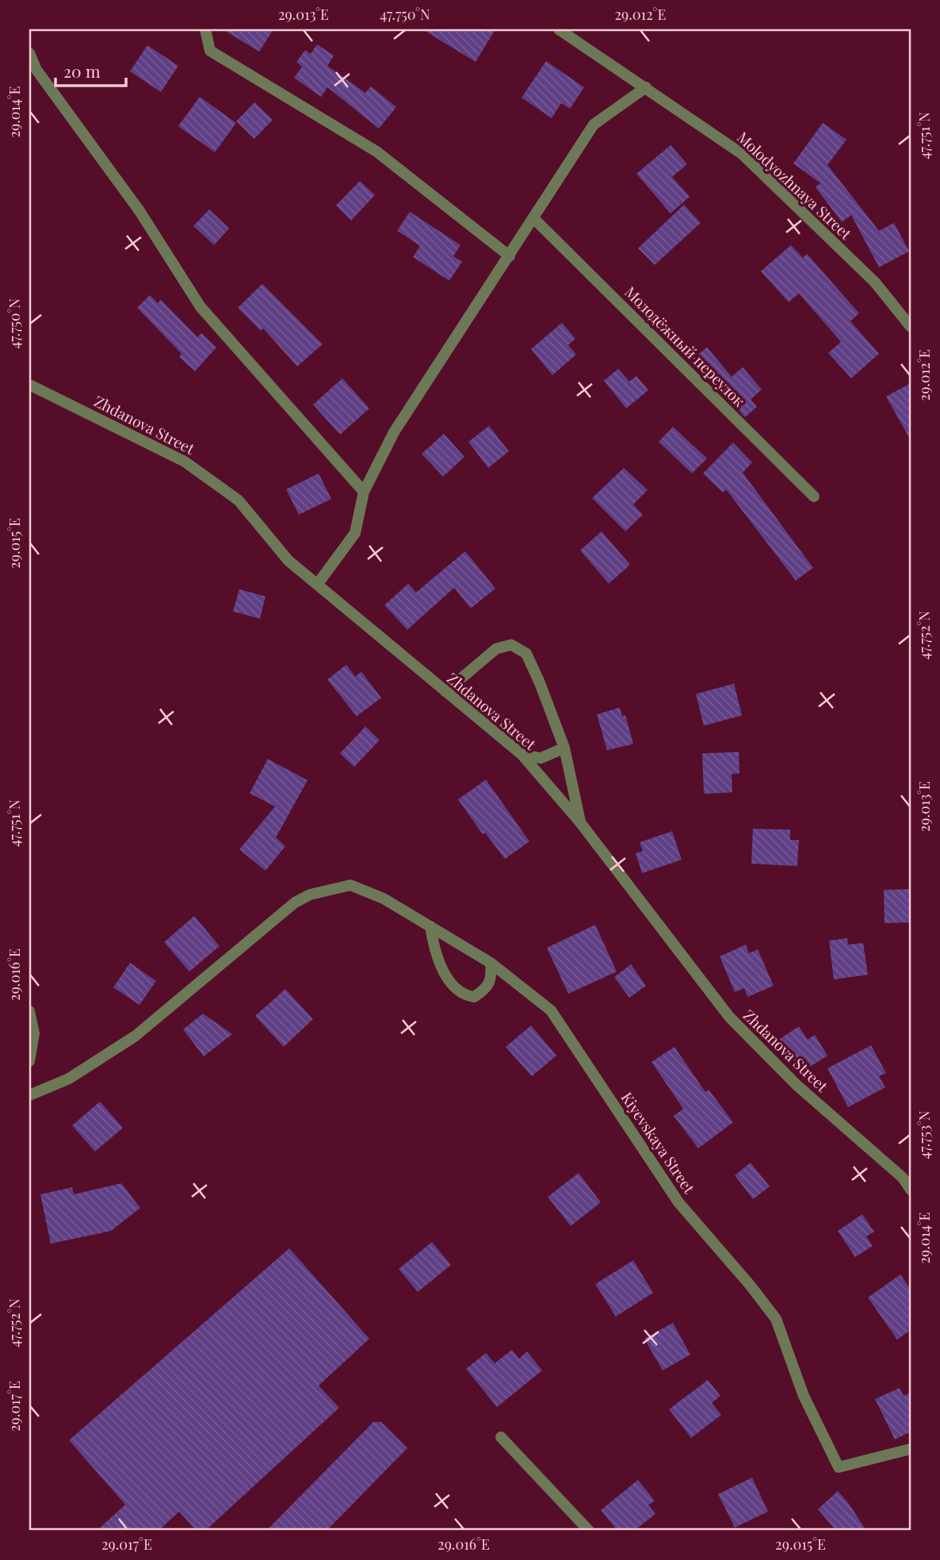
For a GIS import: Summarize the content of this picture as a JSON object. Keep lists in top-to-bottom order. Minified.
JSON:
{"streets":{"street":["Molodyozhnaya Street","Молодёжный переулок","Zhdanova Street","Kiyevskaya Street"]},"scale_bar":"20 m","coordinates":["29.013°E","47.750°N","29.012°E","29.014°E","47.751°N","29.015°E","47.752°N","29.016°E","47.753°N","29.017°E"]}
